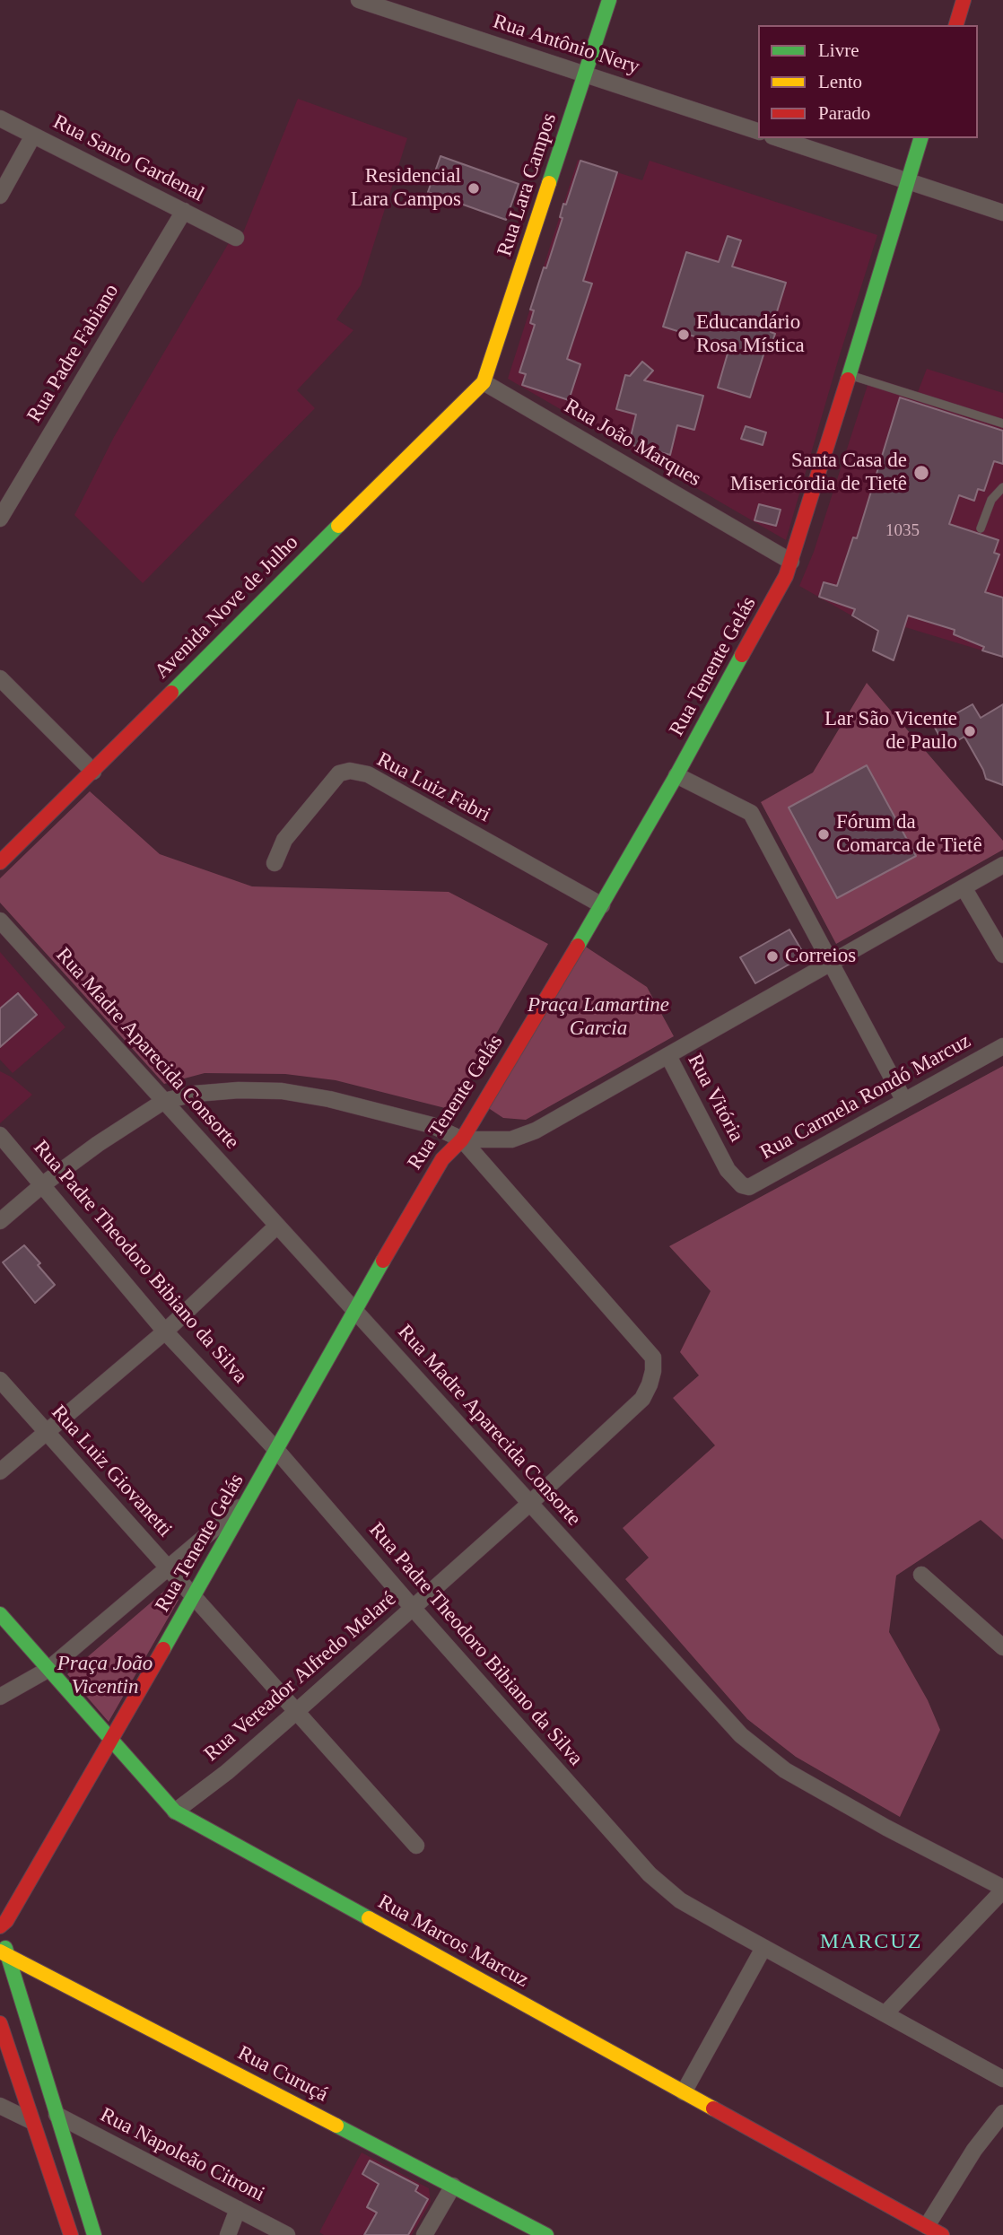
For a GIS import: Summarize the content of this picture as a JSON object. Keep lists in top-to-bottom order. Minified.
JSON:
{"streets":{"street":["Rua Antônio Nery","Rua Santo Gardenal","Rua Lara Campos","Rua Padre Fabiano","Rua João Marques","Avenida Nove de Julho","Rua Tenente Gelás","Rua Luiz Fabri","Rua Madre Aparecida Consorte","Rua Carmela Rondó Marcuz","Rua Vitória","Rua Padre Theodoro Bibiano da Silva","Rua Luiz Giovanetti","Rua Vereador Alfredo Melaré","Rua Marcos Marcuz","Rua Curuçá","Rua Napoleão Citroni"]},"crossings":[["Rua Antônio Nery","Rua Lara Campos"],["Rua Santo Gardenal","Rua Padre Fabiano"],["Rua Lara Campos","Rua João Marques"],["Rua Lara Campos","Avenida Nove de Julho"],["Rua João Marques","Avenida Nove de Julho"],["Rua João Marques","Rua Tenente Gelás"],["Rua Tenente Gelás","Rua Luiz Fabri"],["Rua Tenente Gelás","Rua Madre Aparecida Consorte"],["Rua Tenente Gelás","Rua Padre Theodoro Bibiano da Silva"],["Rua Tenente Gelás","Rua Luiz Giovanetti"],["Rua Tenente Gelás","Rua Vereador Alfredo Melaré"],["Rua Tenente Gelás","Rua Marcos Marcuz"],["Rua Tenente Gelás","Rua Curuçá"],["Rua Tenente Gelás","Rua Napoleão Citroni"],["Rua Madre Aparecida Consorte","Rua Vereador Alfredo Melaré"],["Rua Carmela Rondó Marcuz","Rua Vitória"],["Rua Padre Theodoro Bibiano da Silva","Rua Vereador Alfredo Melaré"],["Rua Luiz Giovanetti","Rua Vereador Alfredo Melaré"],["Rua Vereador Alfredo Melaré","Rua Marcos Marcuz"]],"districts":["MARCUZ"],"parks":["Praça Lamartine Garcia","Praça João Vicentin"],"places":["Residencial Lara Campos","Educandário Rosa Mística","Santa Casa de Misericórdia de Tietê","Lar São Vicente de Paulo","Fórum da Comarca de Tietê","Correios"],"house_numbers":["1035"],"legend":["Livre","Lento","Parado"]}
